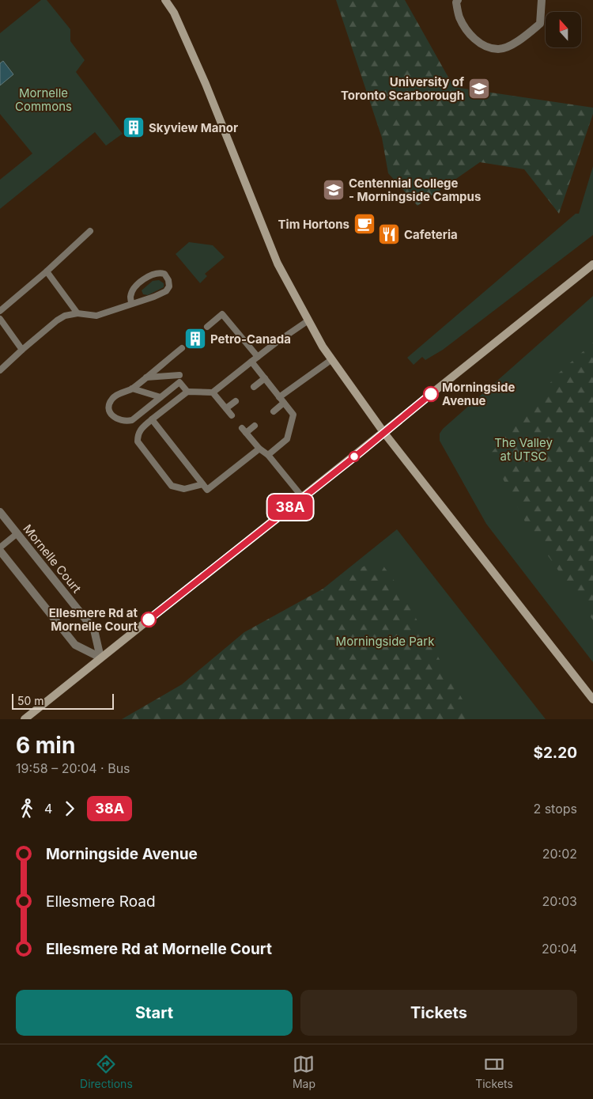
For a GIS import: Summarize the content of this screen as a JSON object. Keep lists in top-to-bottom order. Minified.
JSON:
{"streets":{"street":["Mornelle Court"]},"parks":["Mornelle Commons","The Valley at UTSC","Morningside Park"],"places":{"school or university":["University of Toronto Scarborough","Centennial College - Morningside Campus"],"building":["Skyview Manor","Petro-Canada"],"cafe":["Tim Hortons"],"restaurant":["Cafeteria"],"other":["Morningside Avenue","Ellesmere Rd at Mornelle Court"]},"lines":["bus line 38A"],"scale_bar":"50 m","north":"top","page":{"on_map":"38A","scale":"50 m","heading":["6 min","19:58 – 20:04 · Bus","$2.20"],"legs":["4","38A","2 stops"],"list":[{"name":"Morningside Avenue","value":"20:02"},{"name":"Ellesmere Road","value":"20:03"},{"name":"Ellesmere Rd at Mornelle Court","value":"20:04"}],"buttons":["Start","Tickets"],"tabs":["Directions","Map","Tickets"]}}
